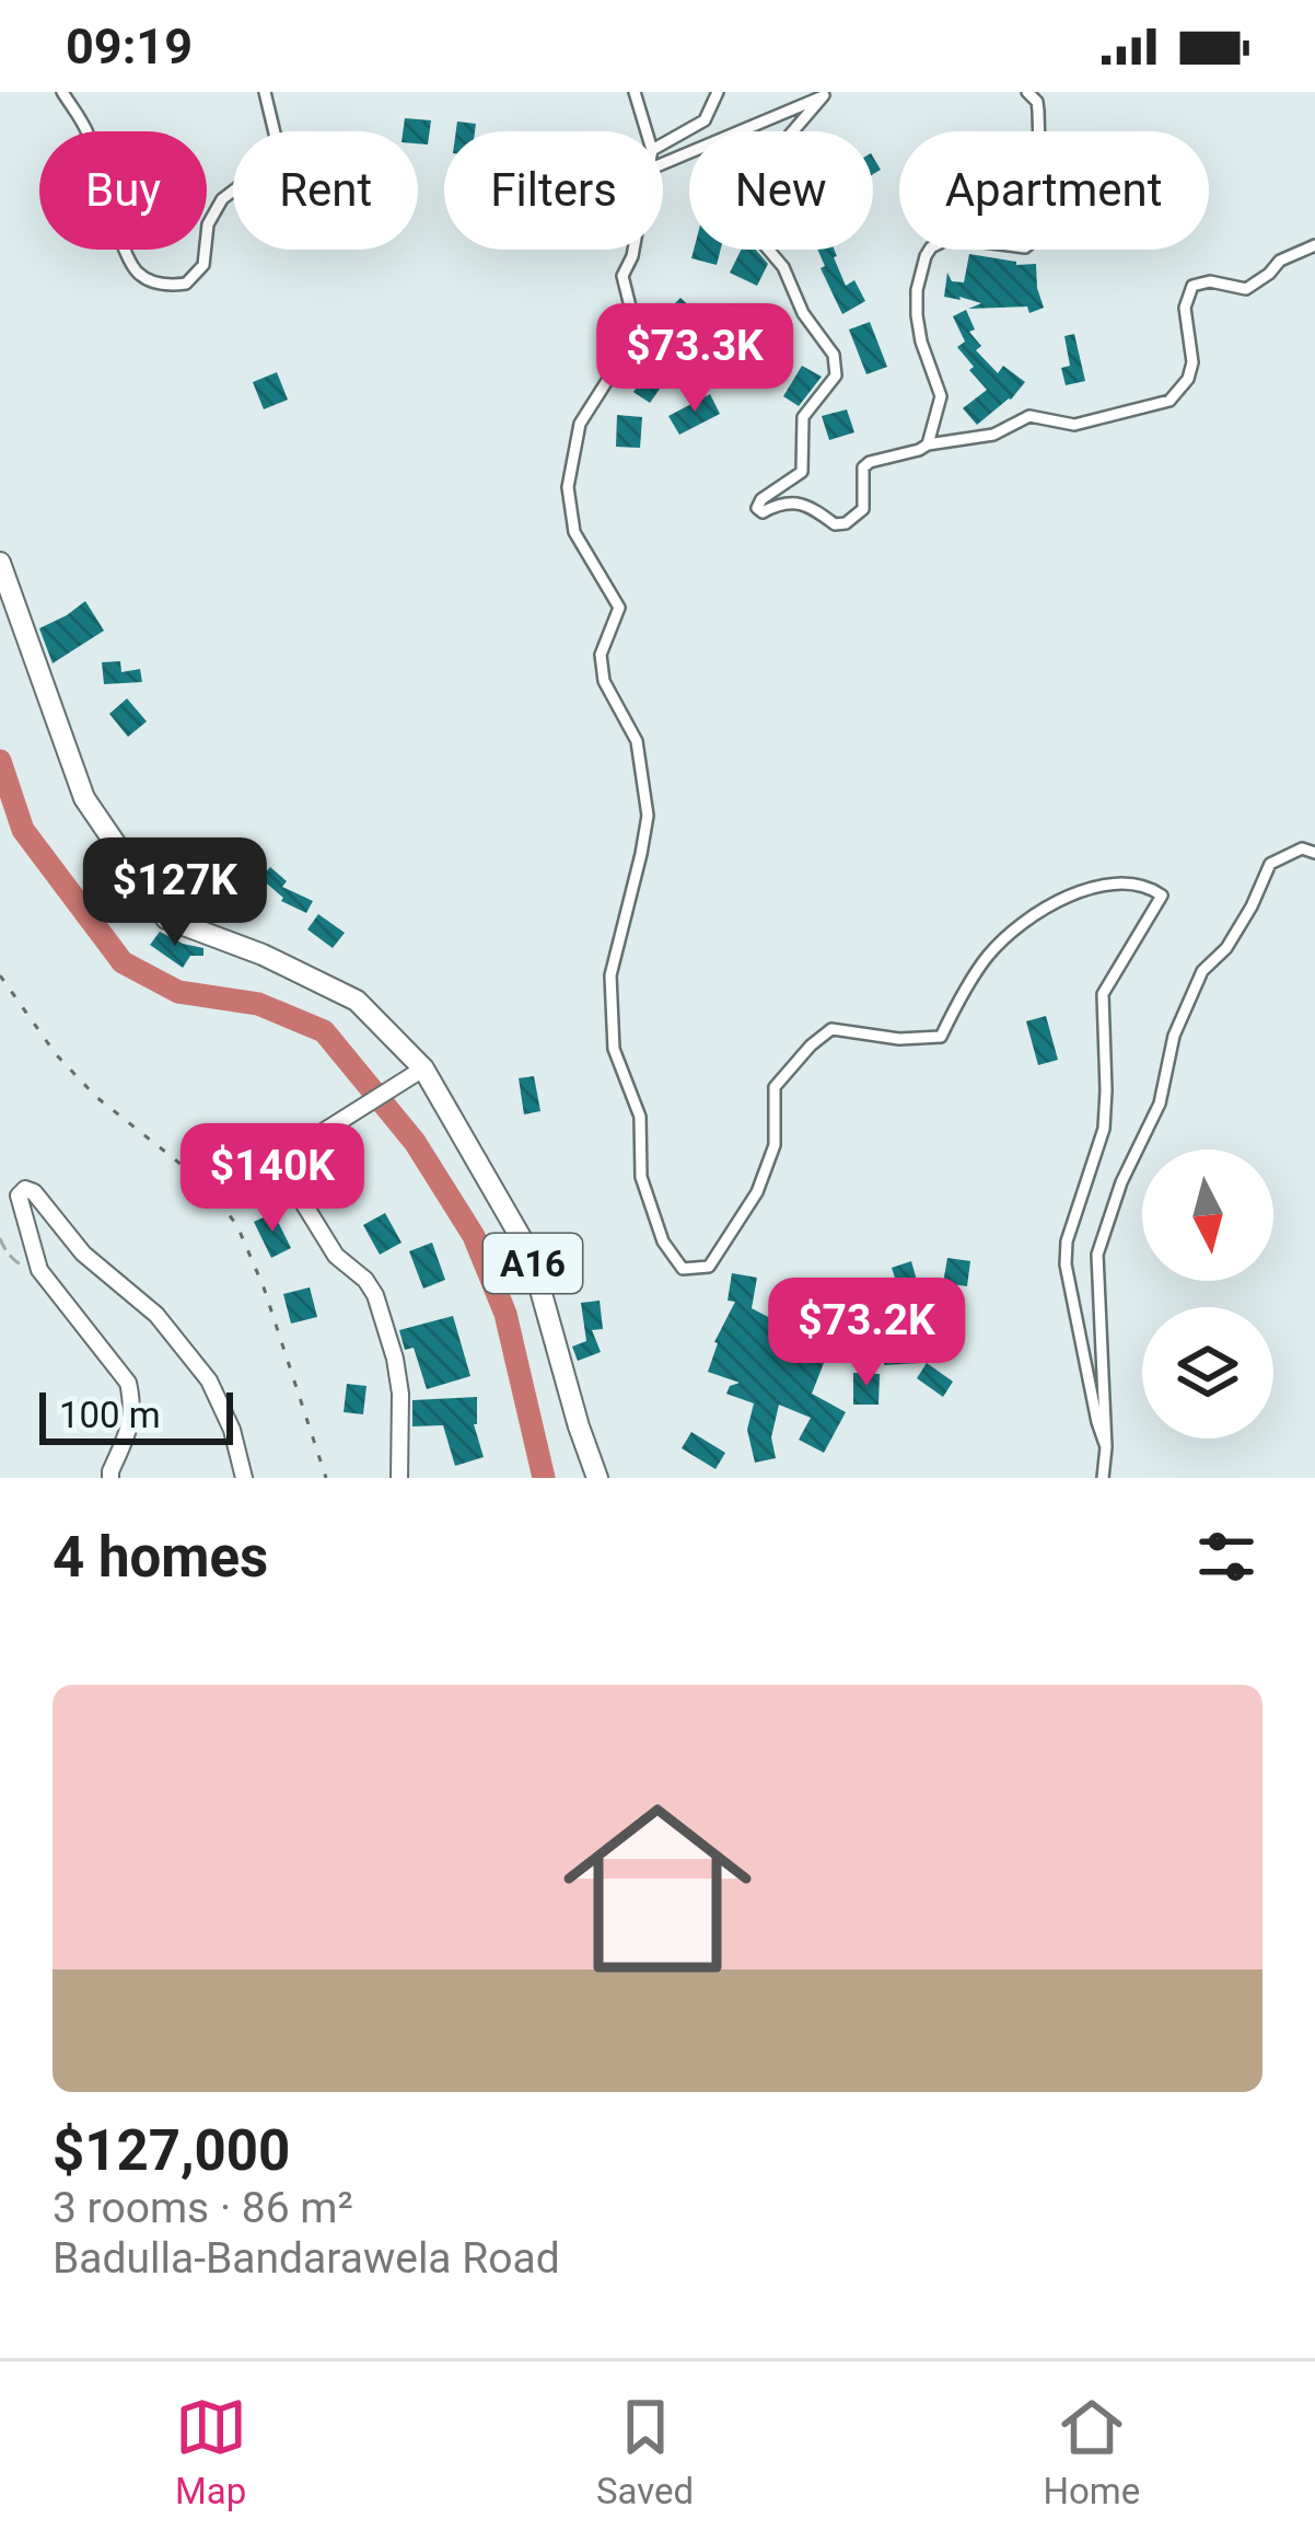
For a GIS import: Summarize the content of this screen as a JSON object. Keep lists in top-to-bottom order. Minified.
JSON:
{"streets":{"highway":["A16"]},"scale_bar":"100 m","north":"bottom","page":{"status":"09:19","chip":["Buy","Rent","Filters","New","Apartment"],"price":["$73.3K","$127K","$140K","$73.2K"],"scale":"100 m","heading":"4 homes","list":[{"name":"$127,000","note":"3 rooms · 86 m² · Badulla-Bandarawela Road"}],"tabs":["Map","Saved","Home"]}}
